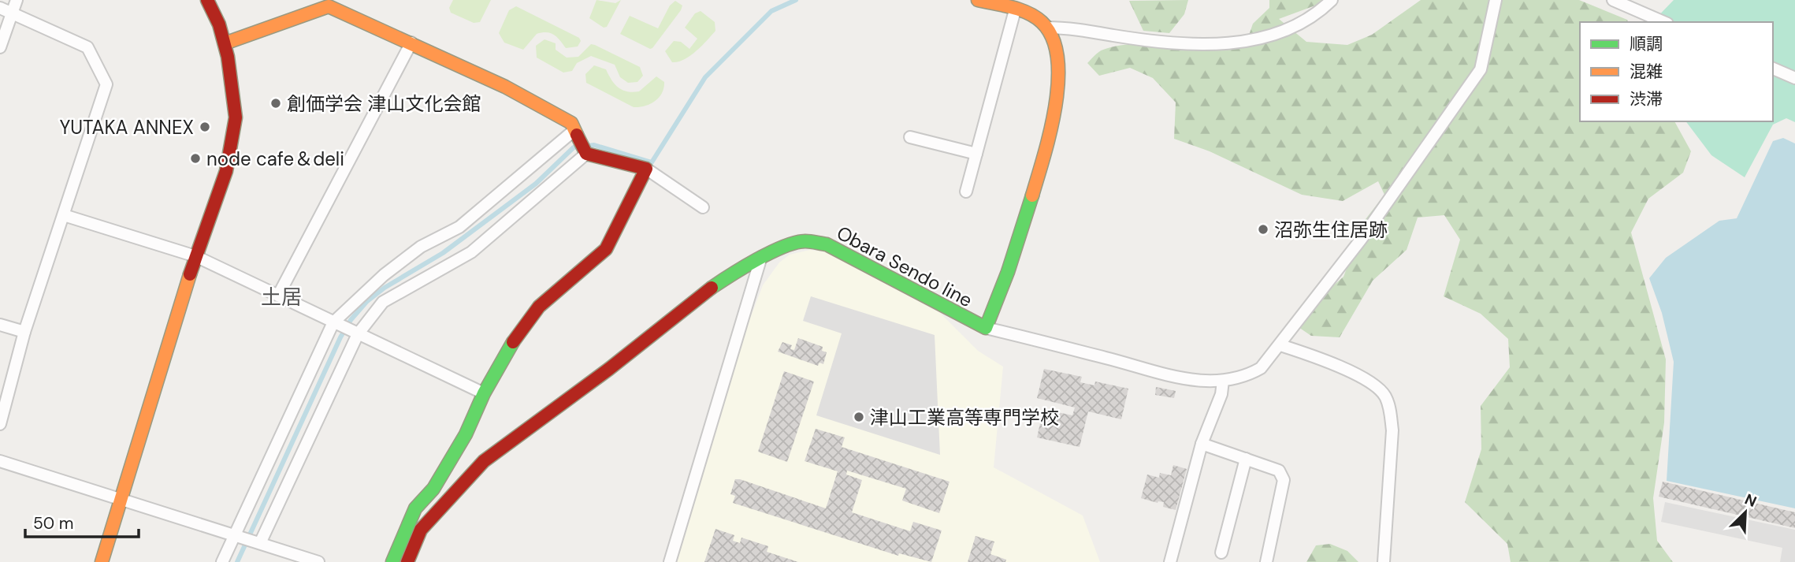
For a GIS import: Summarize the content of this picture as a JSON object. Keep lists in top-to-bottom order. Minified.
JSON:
{"streets":{"street":["Obara Sendo line"]},"districts":["土居"],"places":["創価学会 津山文化会館","YUTAKA ANNEX","node cafe＆deli","沼弥生住居跡","津山工業高等専門学校"],"legend":["順調","混雑","渋滞"],"scale_bar":"50 m","north":"top right"}
